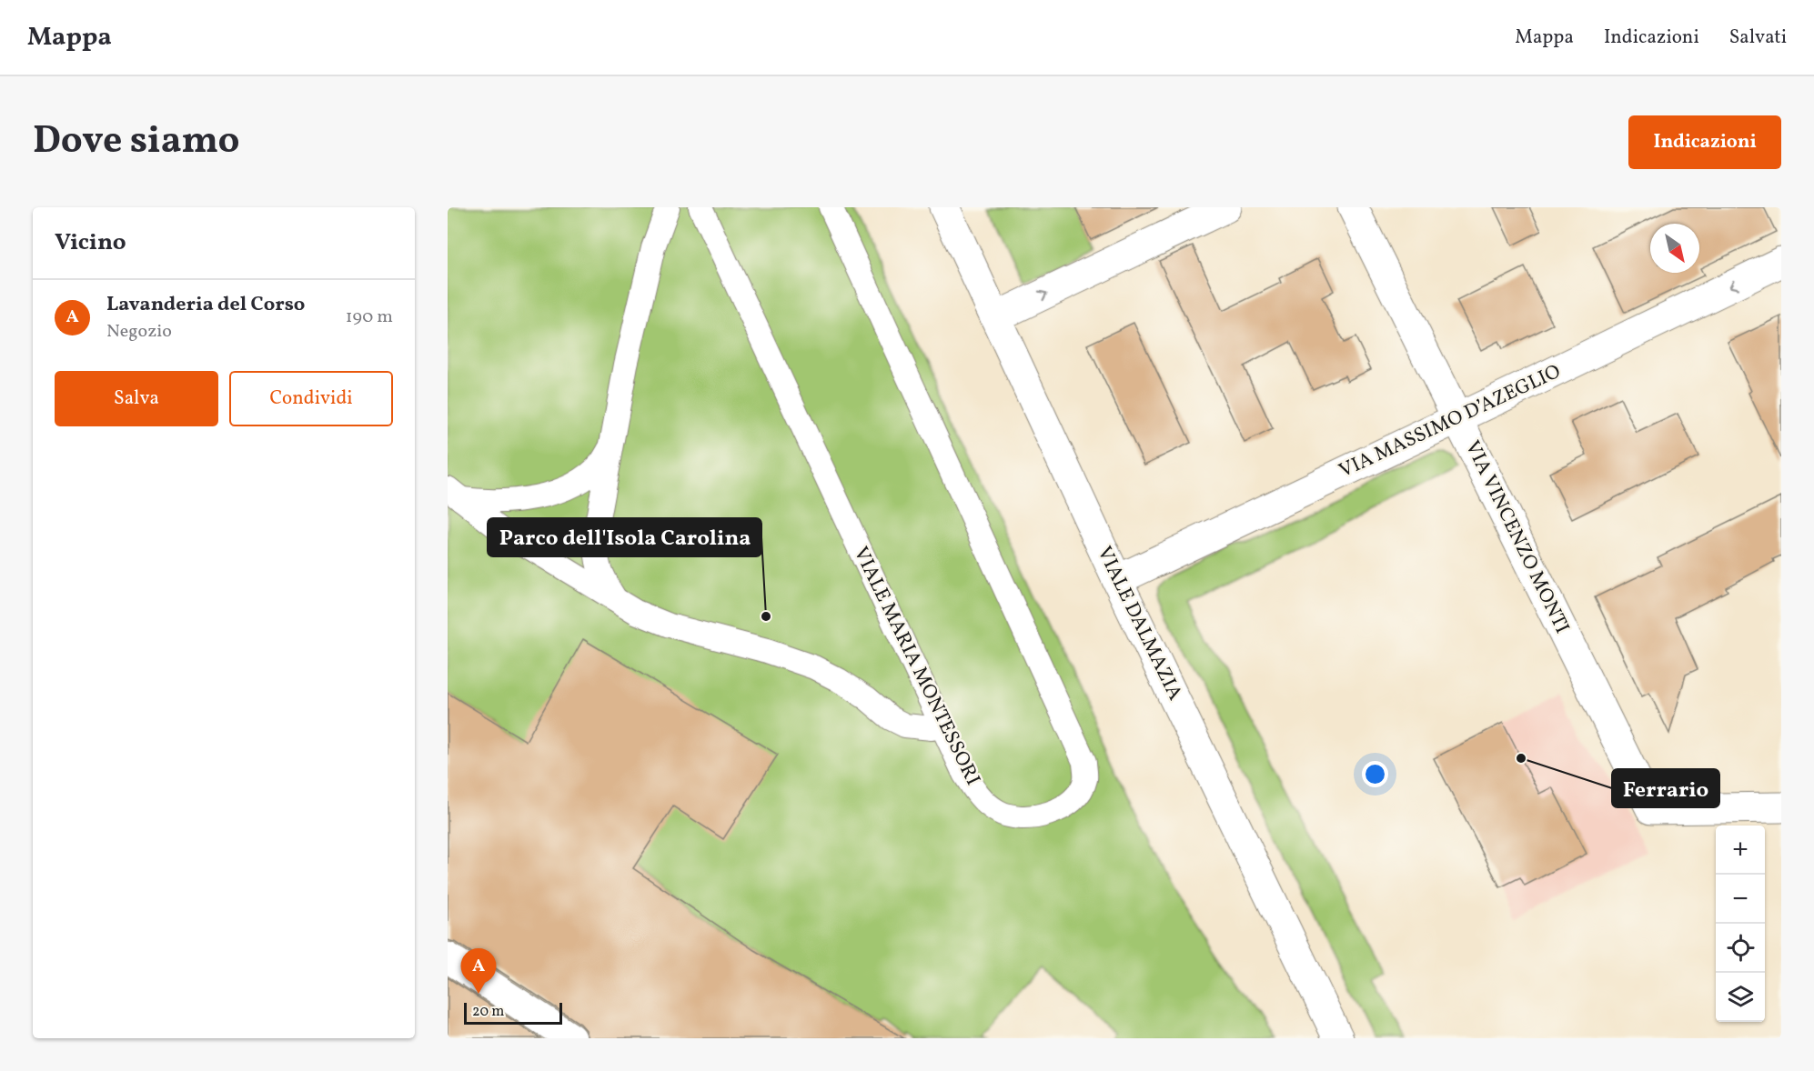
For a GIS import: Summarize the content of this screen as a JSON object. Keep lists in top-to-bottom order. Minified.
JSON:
{"streets":{"street":["VIA MASSIMO D’AZEGLIO","VIA VINCENZO MONTI","VIALE DALMAZIA","VIALE MARIA MONTESSORI"]},"crossings":[["VIA MASSIMO D’AZEGLIO","VIA VINCENZO MONTI"],["VIA MASSIMO D’AZEGLIO","VIALE DALMAZIA"]],"one_way":["VIA MASSIMO D’AZEGLIO"],"places":["Parco dell'Isola Carolina","Ferrario"],"scale_bar":"20 m","north":"bottom right","page":{"header":"Mappa","nav":["Mappa","Indicazioni","Salvati"],"title":"Dove siamo","buttons":["Indicazioni",["Salva","Condividi"]],"heading":"Vicino","list":[{"mark":"A","name":"Lavanderia del Corso","note":"Negozio","value":"190 m"}],"map_buttons":["+","−"],"pins":"A","scale":"20 m"}}
